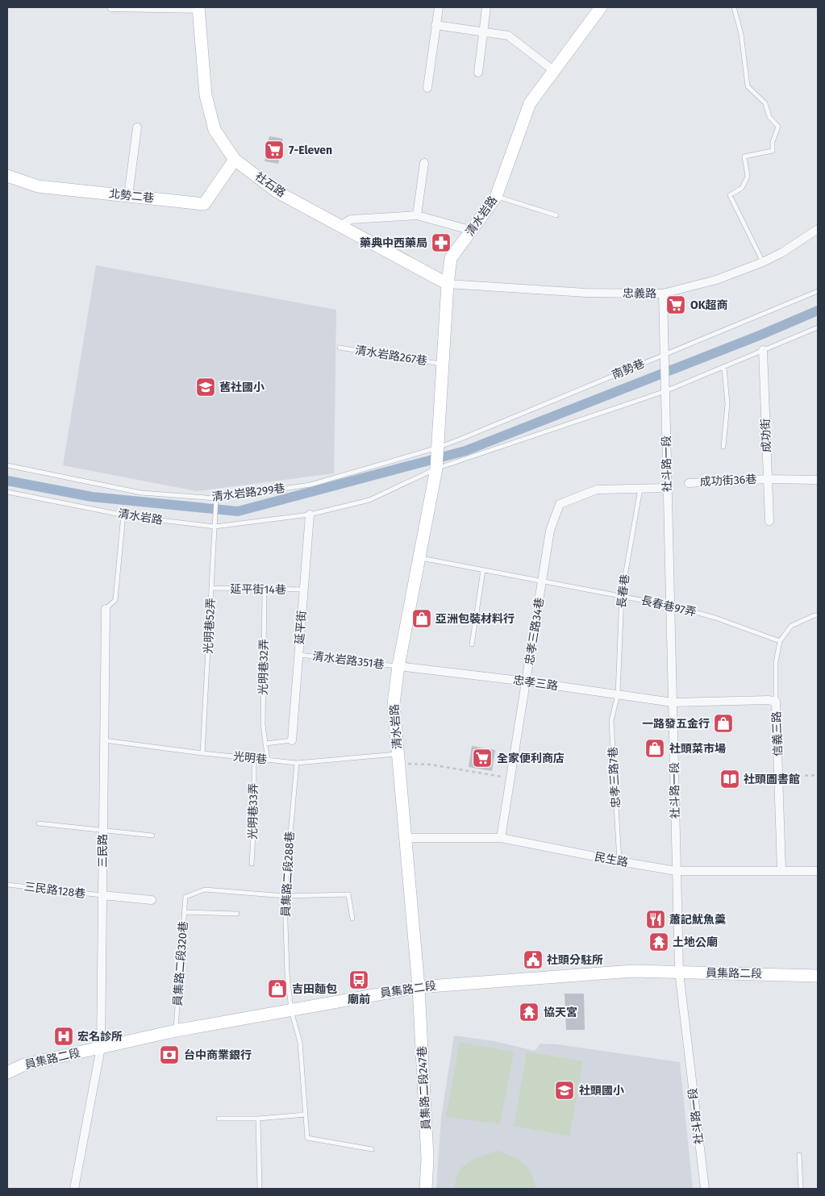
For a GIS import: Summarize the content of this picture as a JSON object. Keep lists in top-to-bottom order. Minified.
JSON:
{"streets":{"street":["社石路","北勢二巷","清水岩路","忠義路","成功街","社斗路一段","成功街36巷","延平街","忠孝三路34巷","忠孝三路","信義三路","三民路","民生路","員集路二段","員集路二段247巷"],"lane":["清水岩路267巷","南勢巷","清水岩路299巷","延平街14巷","長春巷","長春巷97弄","光明巷52弄","清水岩路351巷","光明巷32弄","光明巷","忠孝三路7巷","光明巷33弄","員集路二段288巷","三民路128巷","員集路二段320巷"]},"crossings":[["社石路","北勢二巷"],["社石路","清水岩路"],["社石路","忠義路"],["清水岩路","忠義路"],["清水岩路","清水岩路267巷"],["清水岩路","南勢巷"],["清水岩路","成功街"],["清水岩路","社斗路一段"],["清水岩路","清水岩路299巷"],["清水岩路","長春巷97弄"],["清水岩路","光明巷52弄"],["清水岩路","延平街"],["清水岩路","清水岩路351巷"],["清水岩路","忠孝三路"],["清水岩路","光明巷"],["清水岩路","三民路"],["清水岩路","民生路"],["清水岩路","員集路二段"],["清水岩路","員集路二段247巷"],["南勢巷","社斗路一段"],["南勢巷","清水岩路299巷"],["成功街","成功街36巷"],["社斗路一段","長春巷97弄"],["社斗路一段","忠孝三路34巷"],["社斗路一段","忠孝三路"],["社斗路一段","信義三路"],["社斗路一段","民生路"],["社斗路一段","員集路二段"],["清水岩路299巷","光明巷52弄"],["延平街14巷","光明巷52弄"],["延平街14巷","延平街"],["延平街14巷","光明巷32弄"],["長春巷","長春巷97弄"],["長春巷","忠孝三路34巷"],["長春巷","忠孝三路"],["長春巷","忠孝三路7巷"],["長春巷97弄","忠孝三路34巷"],["光明巷52弄","光明巷"],["延平街","清水岩路351巷"],["忠孝三路34巷","忠孝三路"],["清水岩路351巷","忠孝三路"],["光明巷32弄","光明巷"],["忠孝三路","信義三路"],["忠孝三路","忠孝三路7巷"],["信義三路","民生路"],["光明巷","光明巷33弄"],["光明巷","三民路"],["光明巷","員集路二段288巷"],["忠孝三路7巷","民生路"],["三民路","三民路128巷"],["三民路","員集路二段"],["員集路二段288巷","員集路二段320巷"],["員集路二段288巷","員集路二段"],["員集路二段320巷","員集路二段"],["員集路二段","員集路二段247巷"]],"places":{"supermarket":["7-Eleven","OK超商","全家便利商店"],"pharmacy":["藥典中西藥局"],"school or university":["舊社國小","社頭國小"],"shop":["亞洲包裝材料行","一路發五金行","社頭菜市場","吉田麵包"],"library":["社頭圖書館"],"restaurant":["蕭記魷魚羹"],"temple":["土地公廟","協天宮"],"public building":["社頭分駐所"],"bus stop":["廟前"],"hospital":["宏名診所"],"bank":["台中商業銀行"]}}
